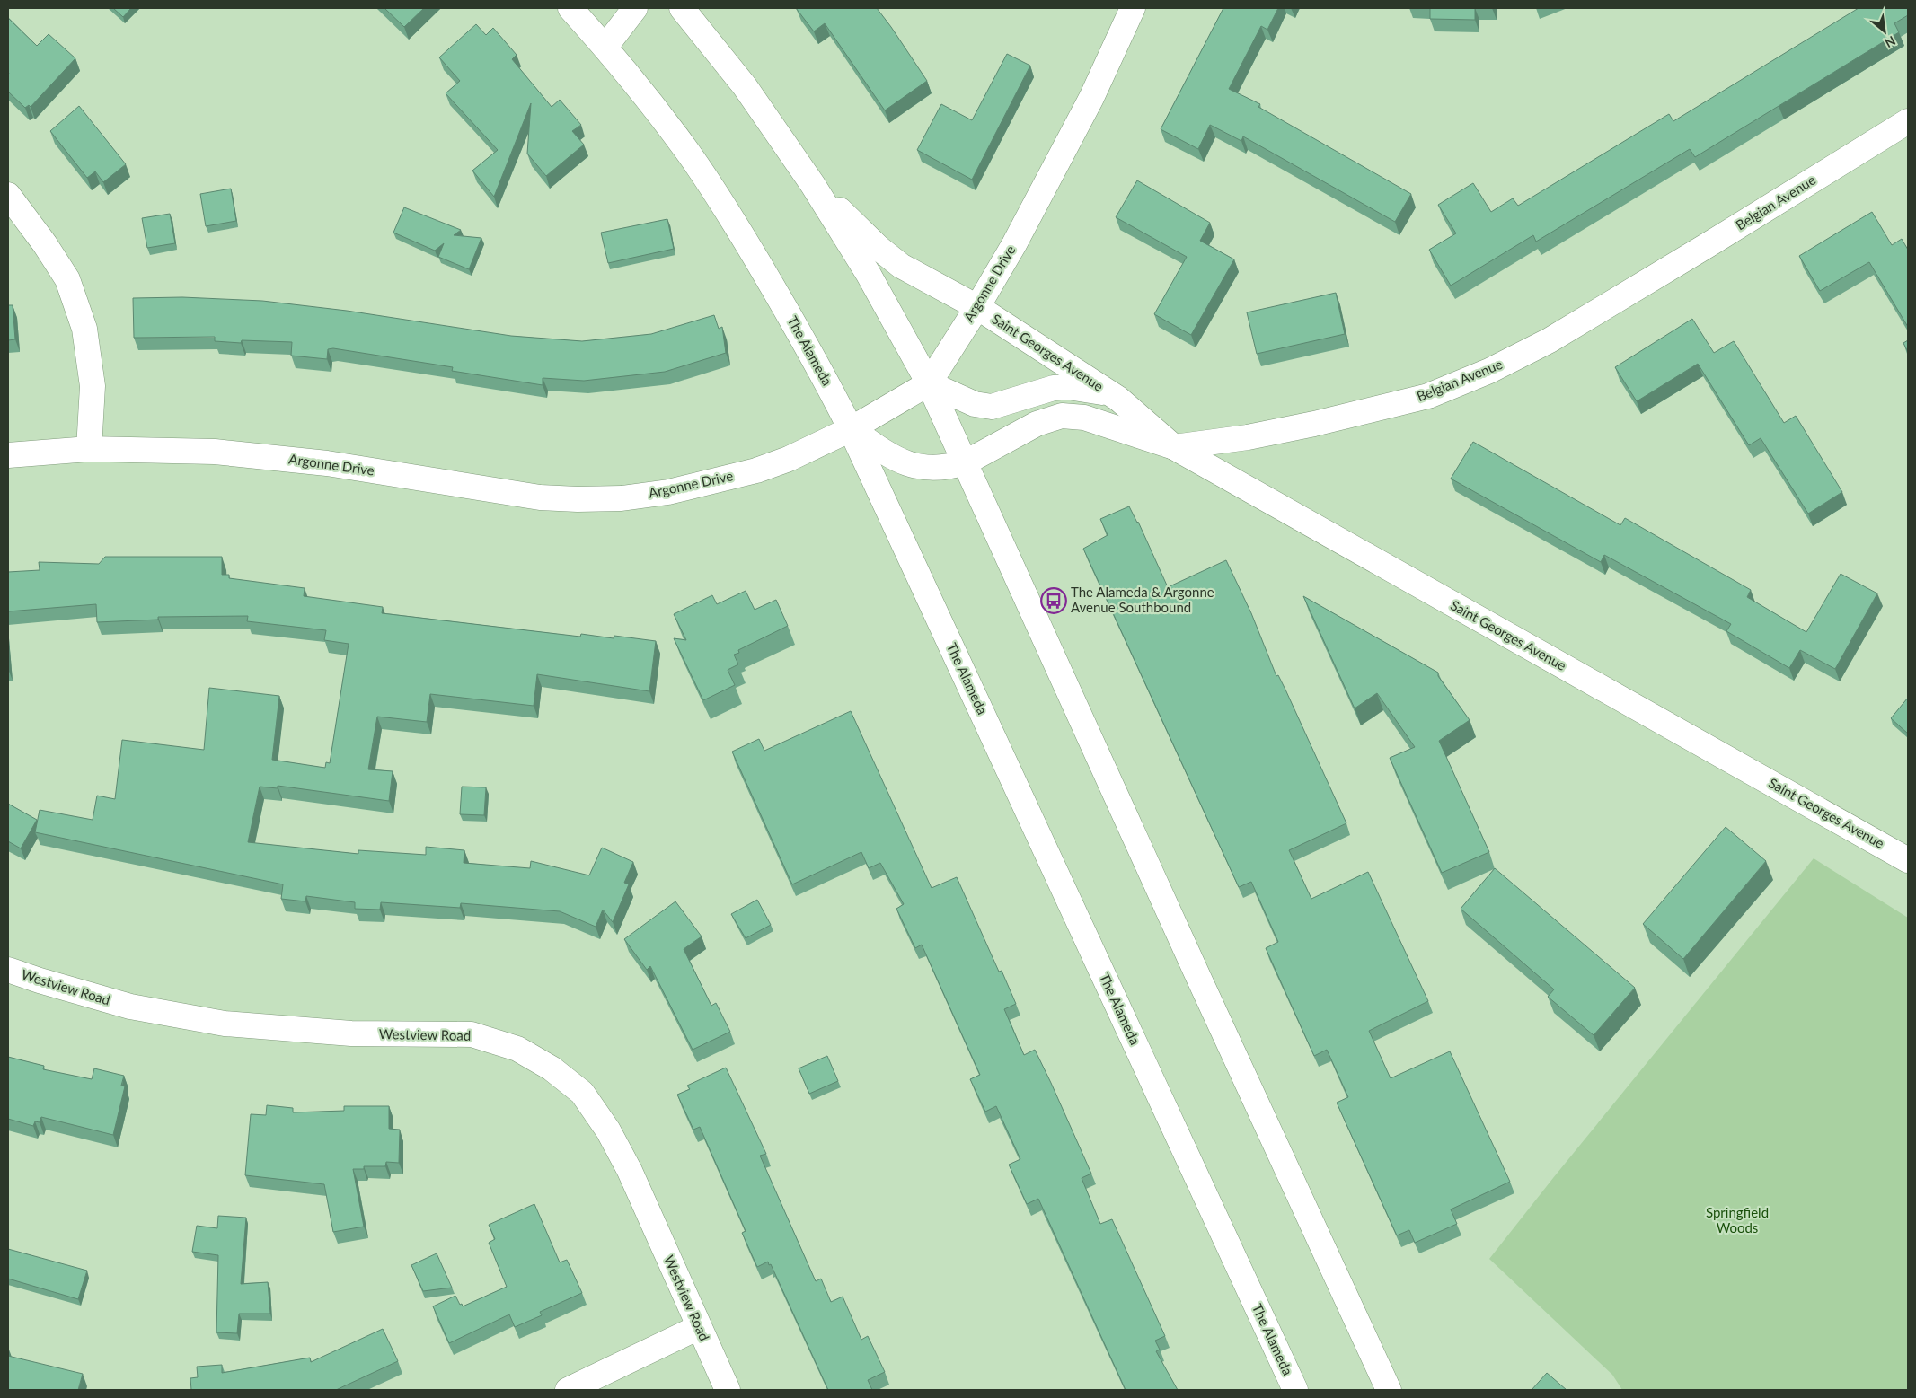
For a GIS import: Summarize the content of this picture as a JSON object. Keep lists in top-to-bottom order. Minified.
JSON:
{"streets":{"main road":["Belgian Avenue","Argonne Drive","The Alameda","Saint Georges Avenue","Westview Road"]},"crossings":[["Belgian Avenue","Argonne Drive"],["Belgian Avenue","The Alameda"],["Belgian Avenue","Saint Georges Avenue"],["Argonne Drive","The Alameda"],["Argonne Drive","Saint Georges Avenue"]],"parks":["Springfield Woods"],"places":{"bus stop":["The Alameda & Argonne Avenue Southbound"]},"north":"bottom right"}
